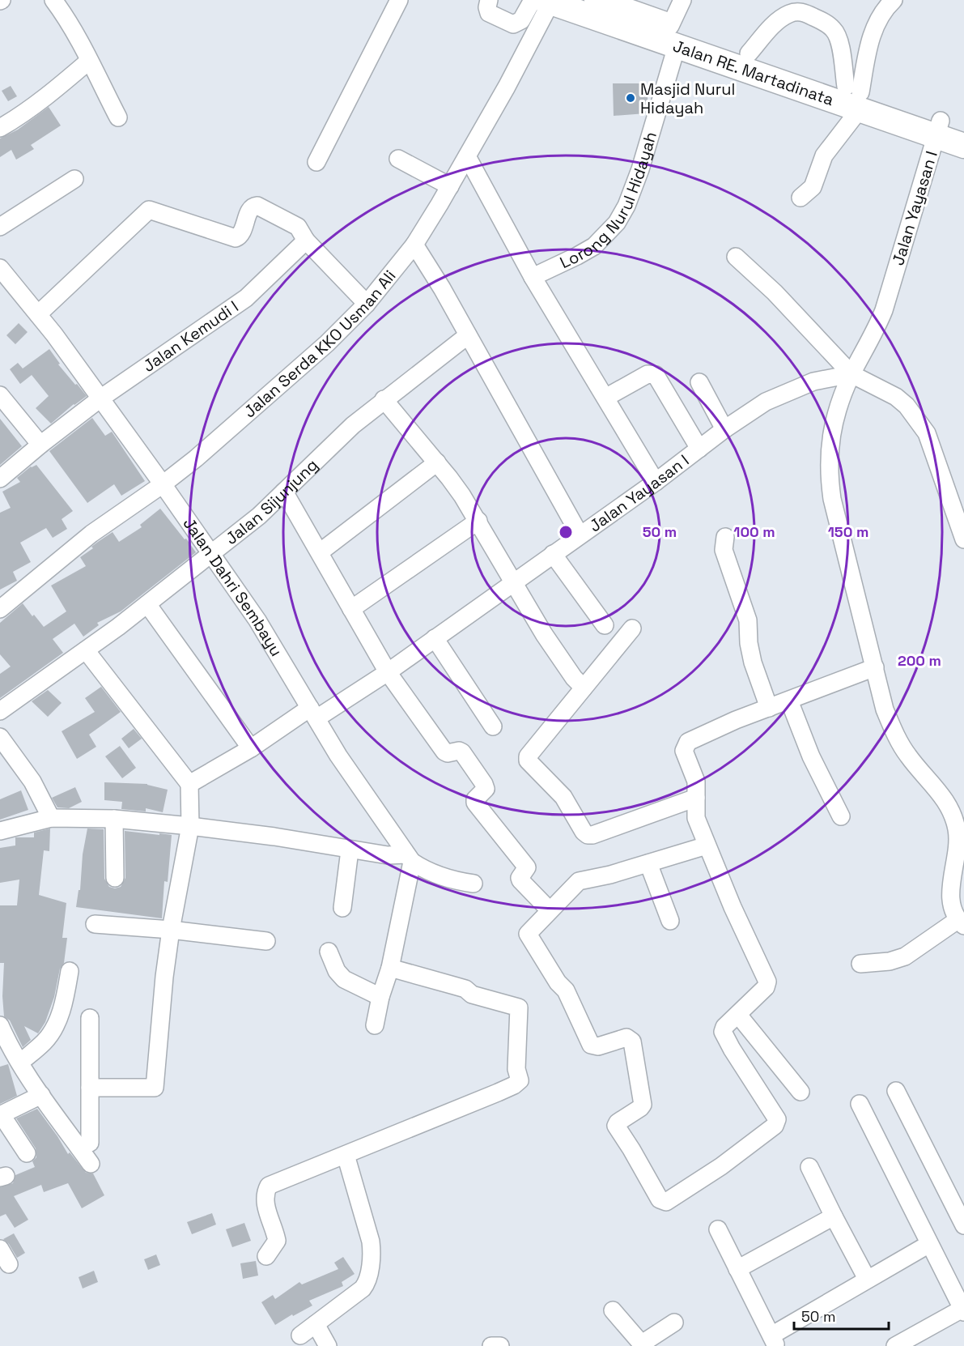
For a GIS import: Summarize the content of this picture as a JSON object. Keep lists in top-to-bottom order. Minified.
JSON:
{"streets":{"highway":["Jalan RE. Martadinata"],"street":["Lorong Nurul Hidayah","Jalan Yayasan I","Jalan Kemudi I","Jalan Serda KKO Usman Ali","Jalan Sijunjung","Jalan Dahri Sembayu"]},"crossings":[["Jalan RE. Martadinata","Lorong Nurul Hidayah"],["Jalan RE. Martadinata","Jalan Serda KKO Usman Ali"],["Jalan Yayasan I","Jalan Dahri Sembayu"],["Jalan Kemudi I","Jalan Dahri Sembayu"],["Jalan Serda KKO Usman Ali","Jalan Dahri Sembayu"],["Jalan Sijunjung","Jalan Dahri Sembayu"]],"places":["Masjid Nurul Hidayah"],"scale_bar":"50 m","rings":["50 m","100 m","150 m","200 m"]}
